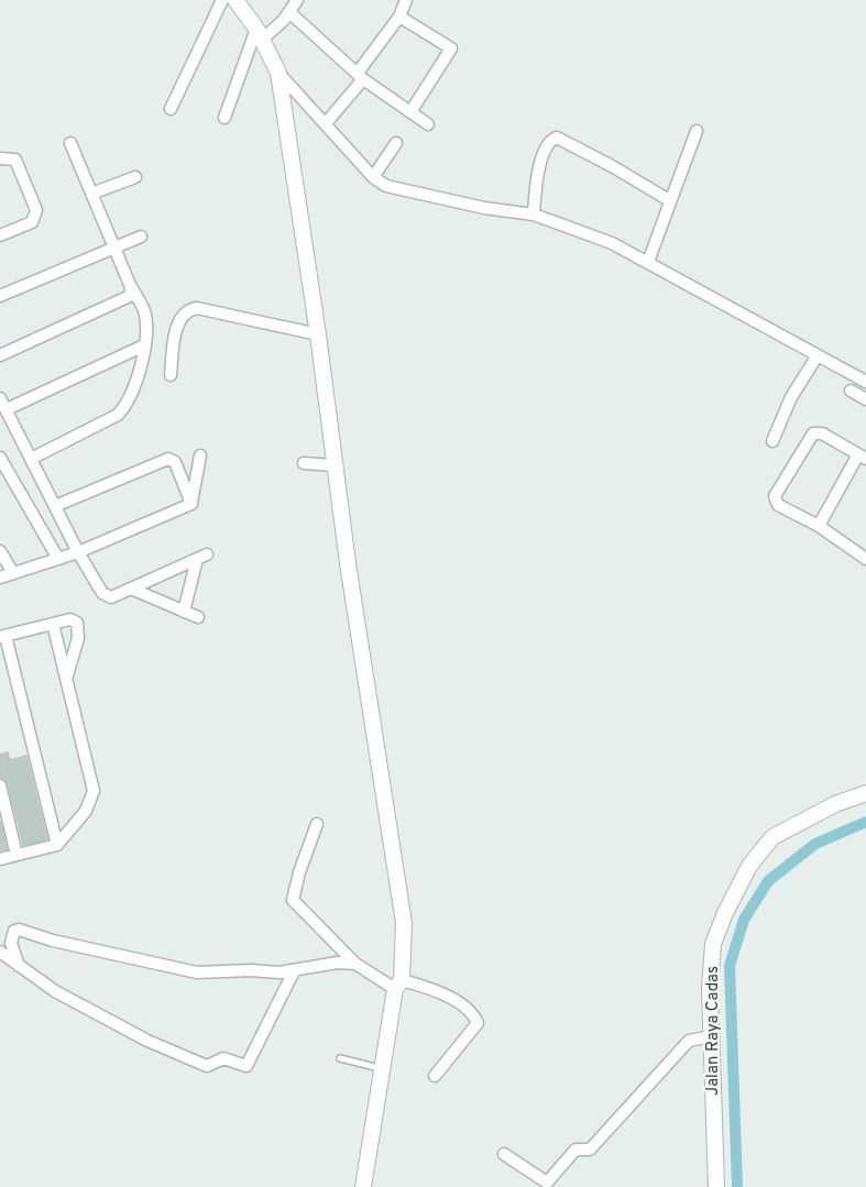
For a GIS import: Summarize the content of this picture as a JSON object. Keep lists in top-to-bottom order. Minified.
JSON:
{"streets":{"street":["Jalan Raya Cadas"]}}
